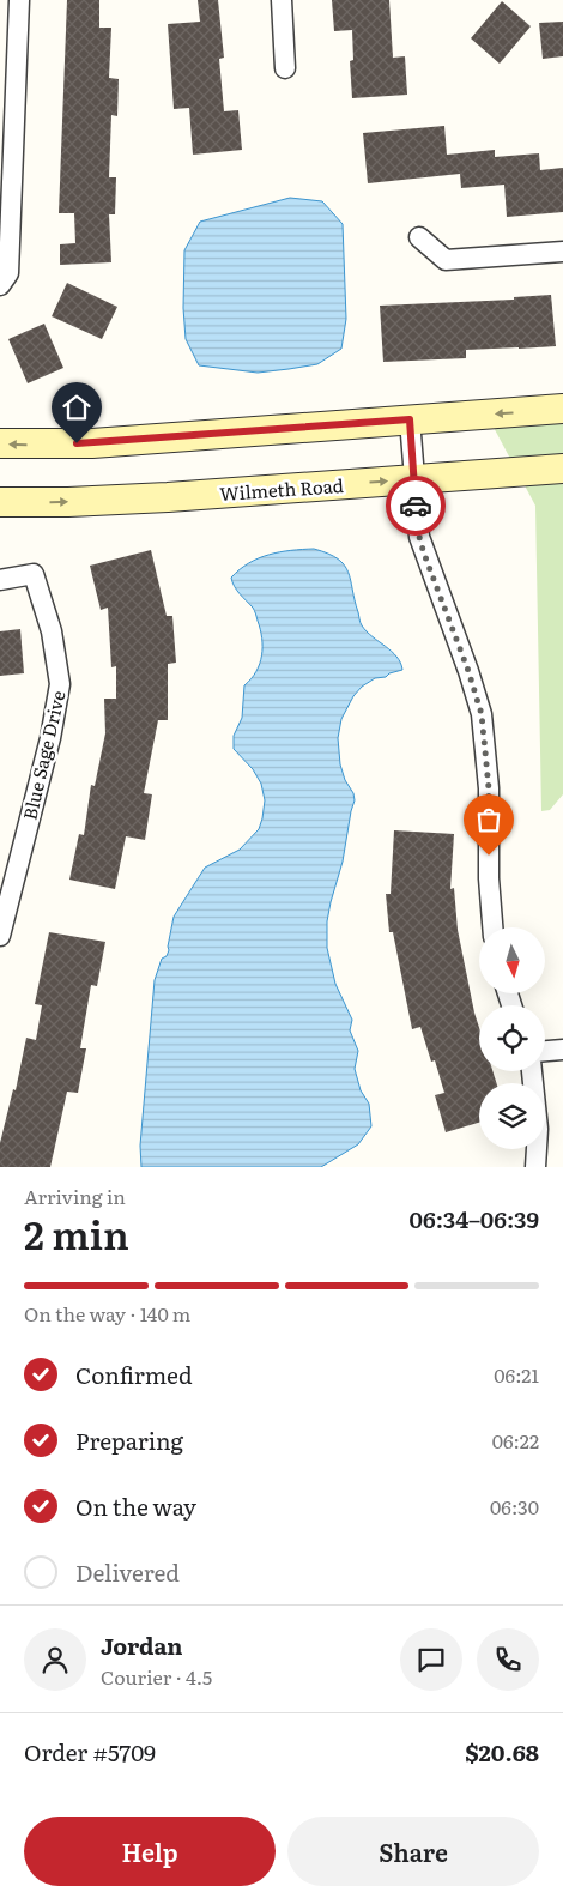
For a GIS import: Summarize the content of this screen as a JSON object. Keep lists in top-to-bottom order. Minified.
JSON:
{"streets":{"main road":["Wilmeth Road"],"street":["Blue Sage Drive"]},"north":"bottom","page":{"heading":["2 min","Arriving in","06:34–06:39"],"panel":["Jordan","Courier · 4.5","Order #5709","$20.68"],"bar":"On the way · 140 m","list":[["Confirmed","06:21"],["Preparing","06:22"],["On the way","06:30"],"Delivered"],"buttons":["Help","Share"]}}
